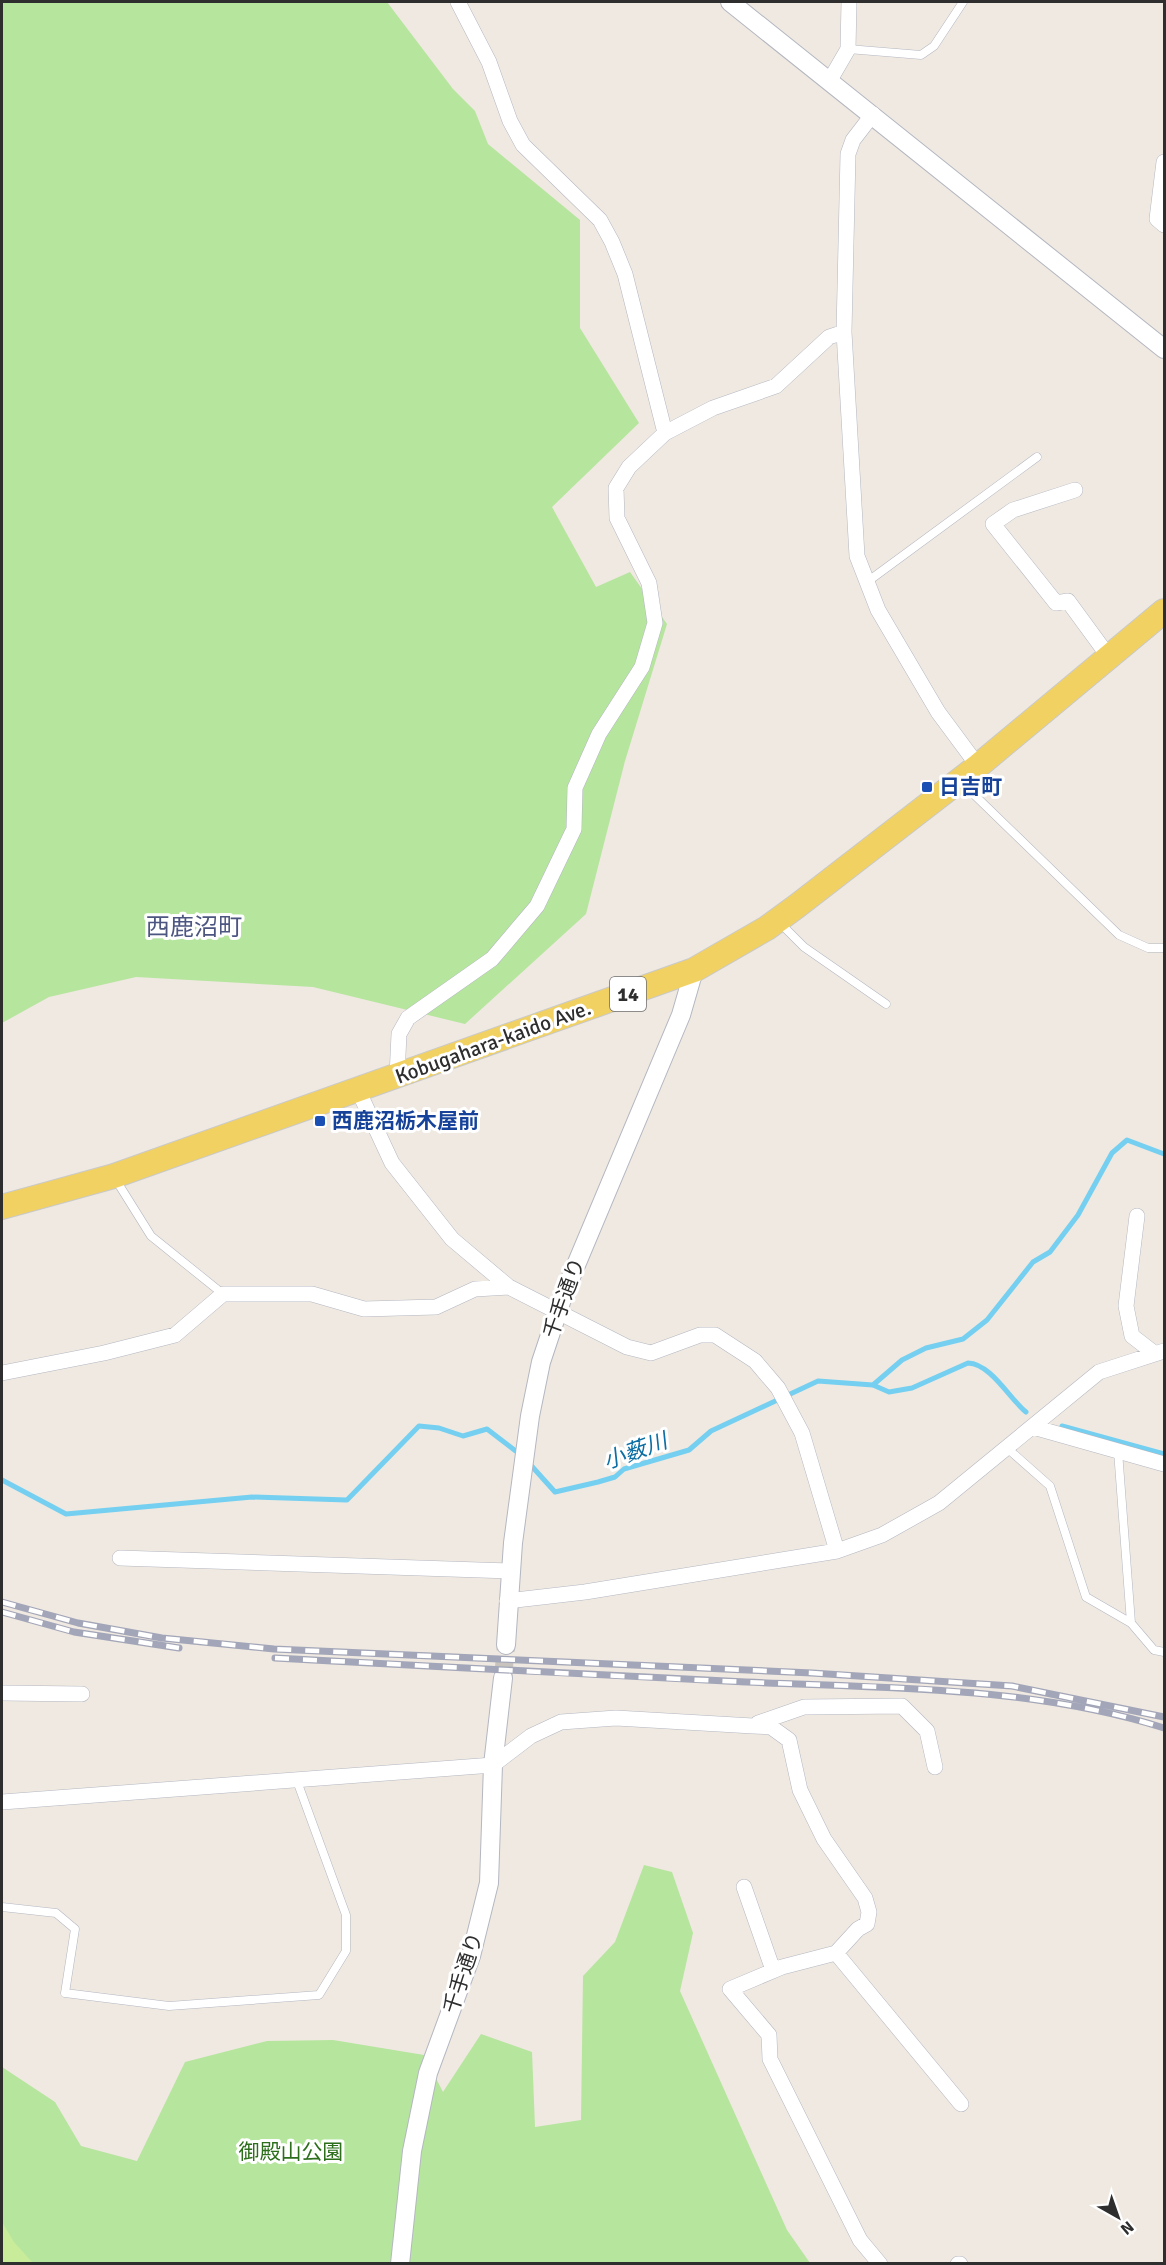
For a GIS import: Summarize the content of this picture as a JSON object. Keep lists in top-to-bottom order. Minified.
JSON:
{"streets":{"main road":["14","Kobugahara-kaido Ave."],"street":["千手通り"]},"crossings":[["Kobugahara-kaido Ave.","千手通り"]],"districts":["西鹿沼町"],"water":["小薮川"],"parks":["御殿山公園"],"places":{"transit":["日吉町","西鹿沼栃木屋前"]},"north":"bottom right"}
